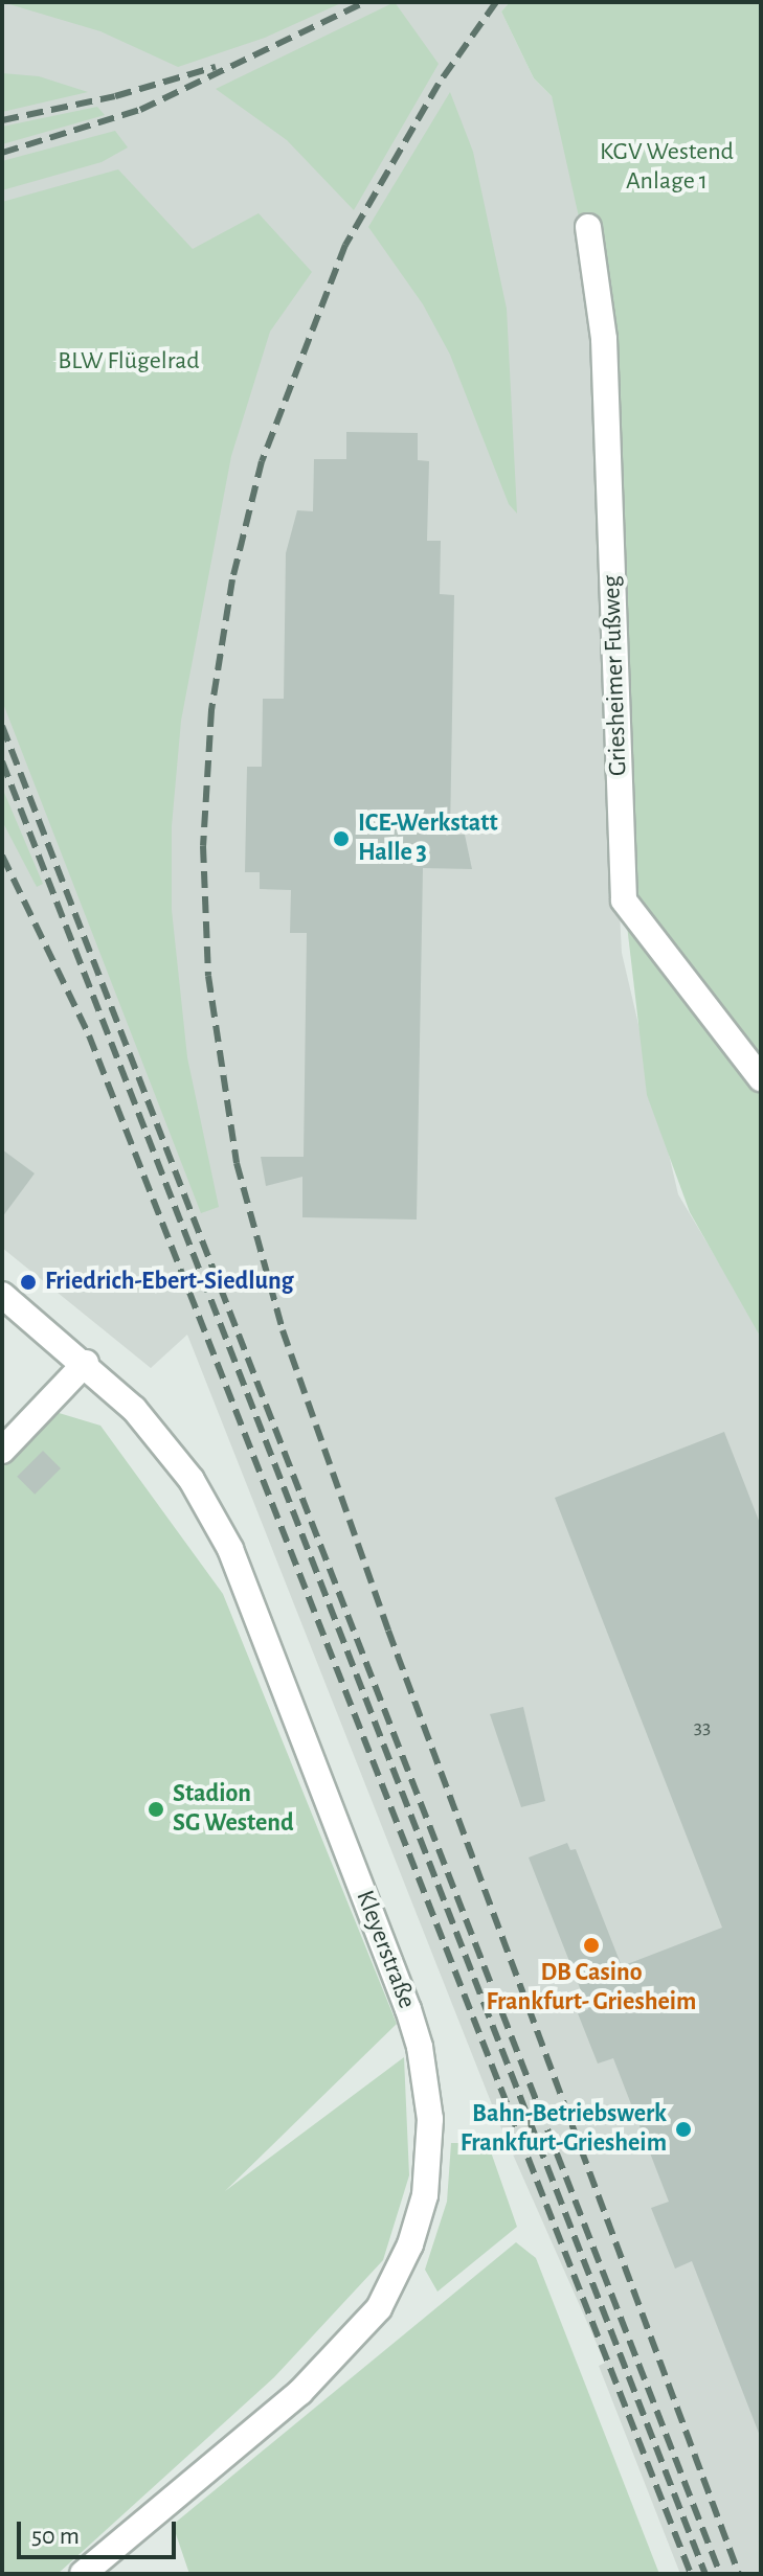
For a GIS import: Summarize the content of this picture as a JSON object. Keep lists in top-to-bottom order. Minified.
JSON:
{"streets":{"street":["Griesheimer Fußweg","Kleyerstraße"]},"parks":["KGV Westend Anlage 1","BLW Flügelrad"],"places":["ICE-Werkstatt Halle 3","Friedrich-Ebert-Siedlung","Stadion SG Westend","DB Casino Frankfurt- Griesheim","Bahn-Betriebswerk Frankfurt-Griesheim"],"house_numbers":["33"],"scale_bar":"50 m"}
